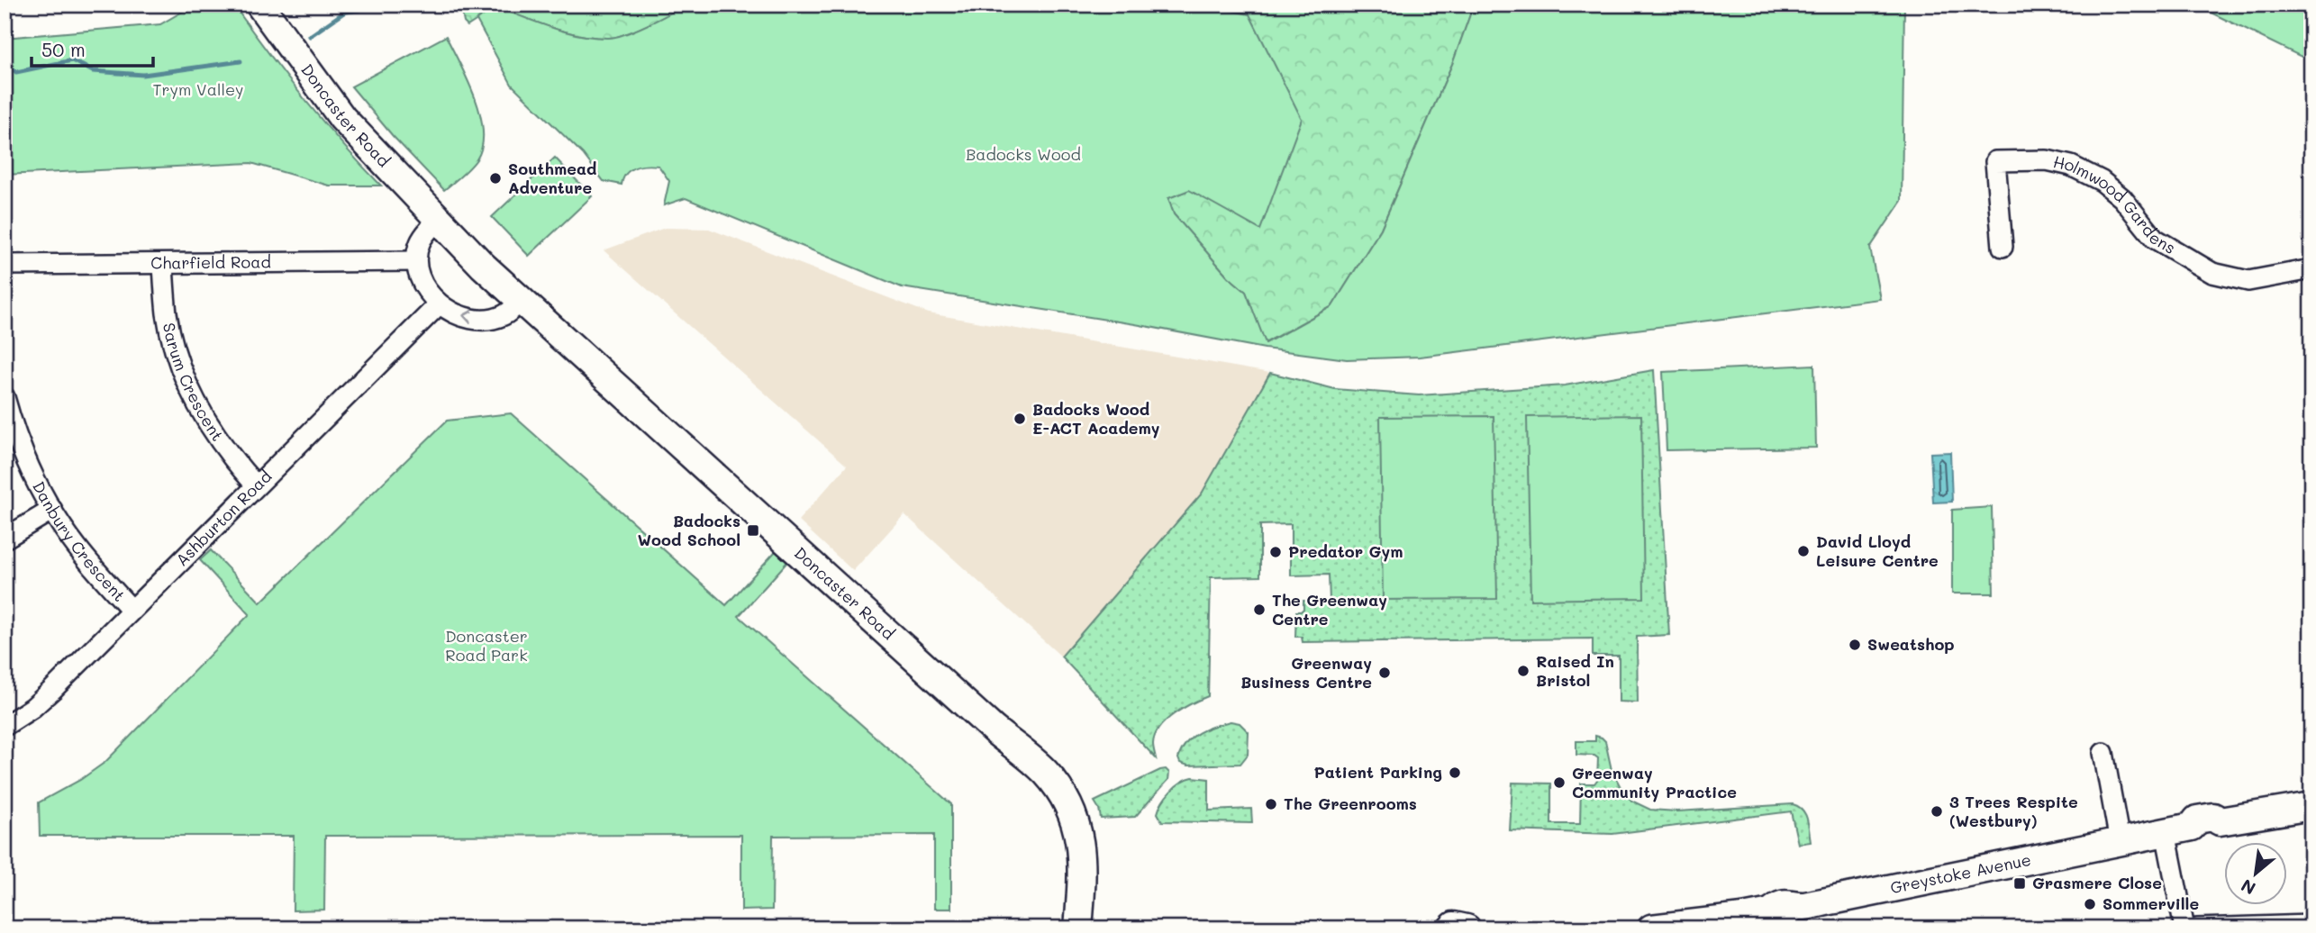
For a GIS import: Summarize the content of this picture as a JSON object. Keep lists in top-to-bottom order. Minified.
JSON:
{"streets":{"street":["Doncaster Road","Holmwood Gardens","Charfield Road","Sarum Crescent","Ashburton Road","Danbury Crescent","Greystoke Avenue"]},"crossings":[["Charfield Road","Sarum Crescent"],["Sarum Crescent","Ashburton Road"],["Ashburton Road","Danbury Crescent"]],"parks":["Trym Valley","Badocks Wood","Doncaster Road Park"],"places":{"other":["Southmead Adventure","Badocks Wood E-ACT Academy","David Lloyd Leisure Centre","Predator Gym","The Greenway Centre","Sweatshop","Raised In Bristol","Greenway Business Centre","Patient Parking","Greenway Community Practice","The Greenrooms","3 Trees Respite (Westbury)","Sommerville"],"transit":["Badocks Wood School","Grasmere Close"]},"scale_bar":"50 m","north":"bottom left"}
